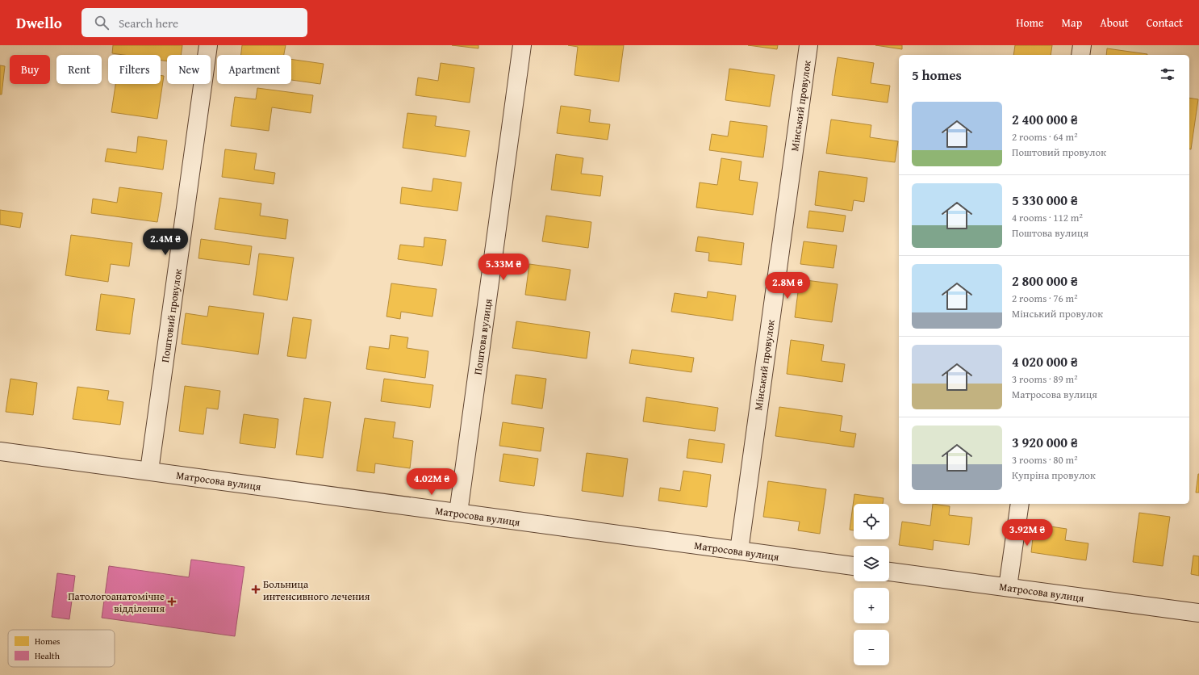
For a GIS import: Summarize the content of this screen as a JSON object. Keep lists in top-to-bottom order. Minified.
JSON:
{"streets":{"street":["Мінський провулок","Поштовий провулок","Поштова вулиця","Матросова вулиця"]},"crossings":[["Мінський провулок","Матросова вулиця"],["Поштовий провулок","Матросова вулиця"],["Поштова вулиця","Матросова вулиця"]],"places":{"health":["Больница интенсивного лечения","Патологоанатомічне відділення"]},"legend":["Homes","Health"],"page":{"header":"Dwello","search":"Search here","nav":["Home","Map","About","Contact"],"chip":["Buy","Rent","Filters","New","Apartment"],"heading":"5 homes","list":[{"name":"2 400 000 ₴","note":"2 rooms · 64 m² · Поштовий провулок"},{"name":"5 330 000 ₴","note":"4 rooms · 112 m² · Поштова вулиця"},{"name":"2 800 000 ₴","note":"2 rooms · 76 m² · Мінський провулок"},{"name":"4 020 000 ₴","note":"3 rooms · 89 m² · Матросова вулиця"},{"name":"3 920 000 ₴","note":"3 rooms · 80 m² · Купріна провулок"}],"price":["2.4M ₴","5.33M ₴","2.8M ₴","4.02M ₴","3.92M ₴"],"map_buttons":["+","−"]}}
